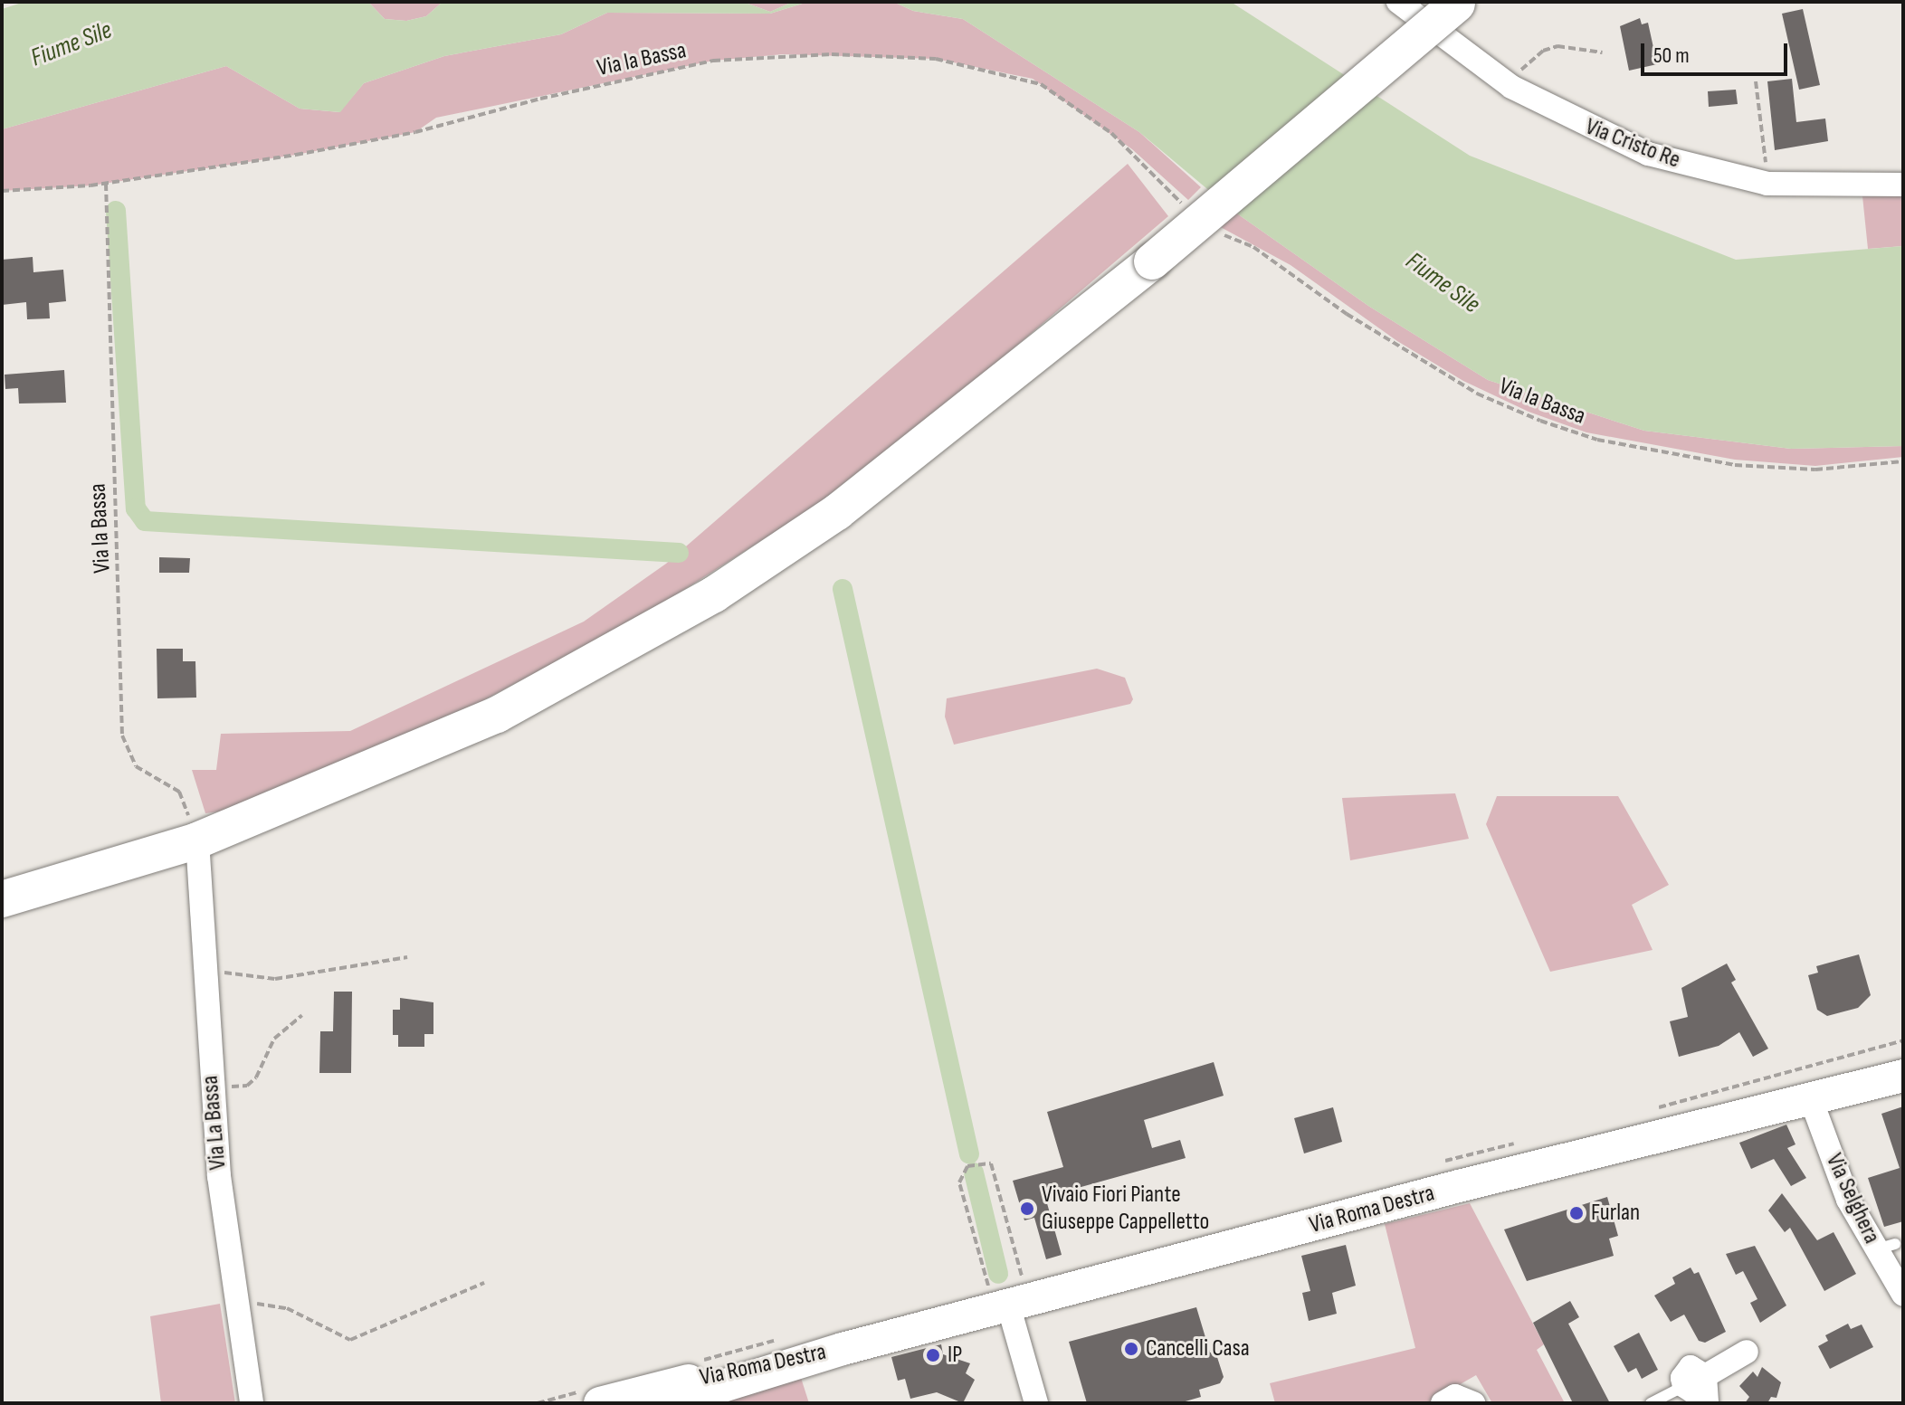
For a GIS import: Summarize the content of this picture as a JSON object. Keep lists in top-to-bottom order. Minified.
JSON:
{"streets":{"street":["Via Cristo Re","Via La Bassa","Via Selghera","Via Roma Destra"],"path":["Via la Bassa"]},"crossings":[["Via la Bassa","Via La Bassa"],["Via Selghera","Via Roma Destra"]],"water":["Fiume Sile"],"places":["Vivaio Fiori Piante Giuseppe Cappelletto","Furlan","Cancelli Casa","IP"],"scale_bar":"50 m"}
